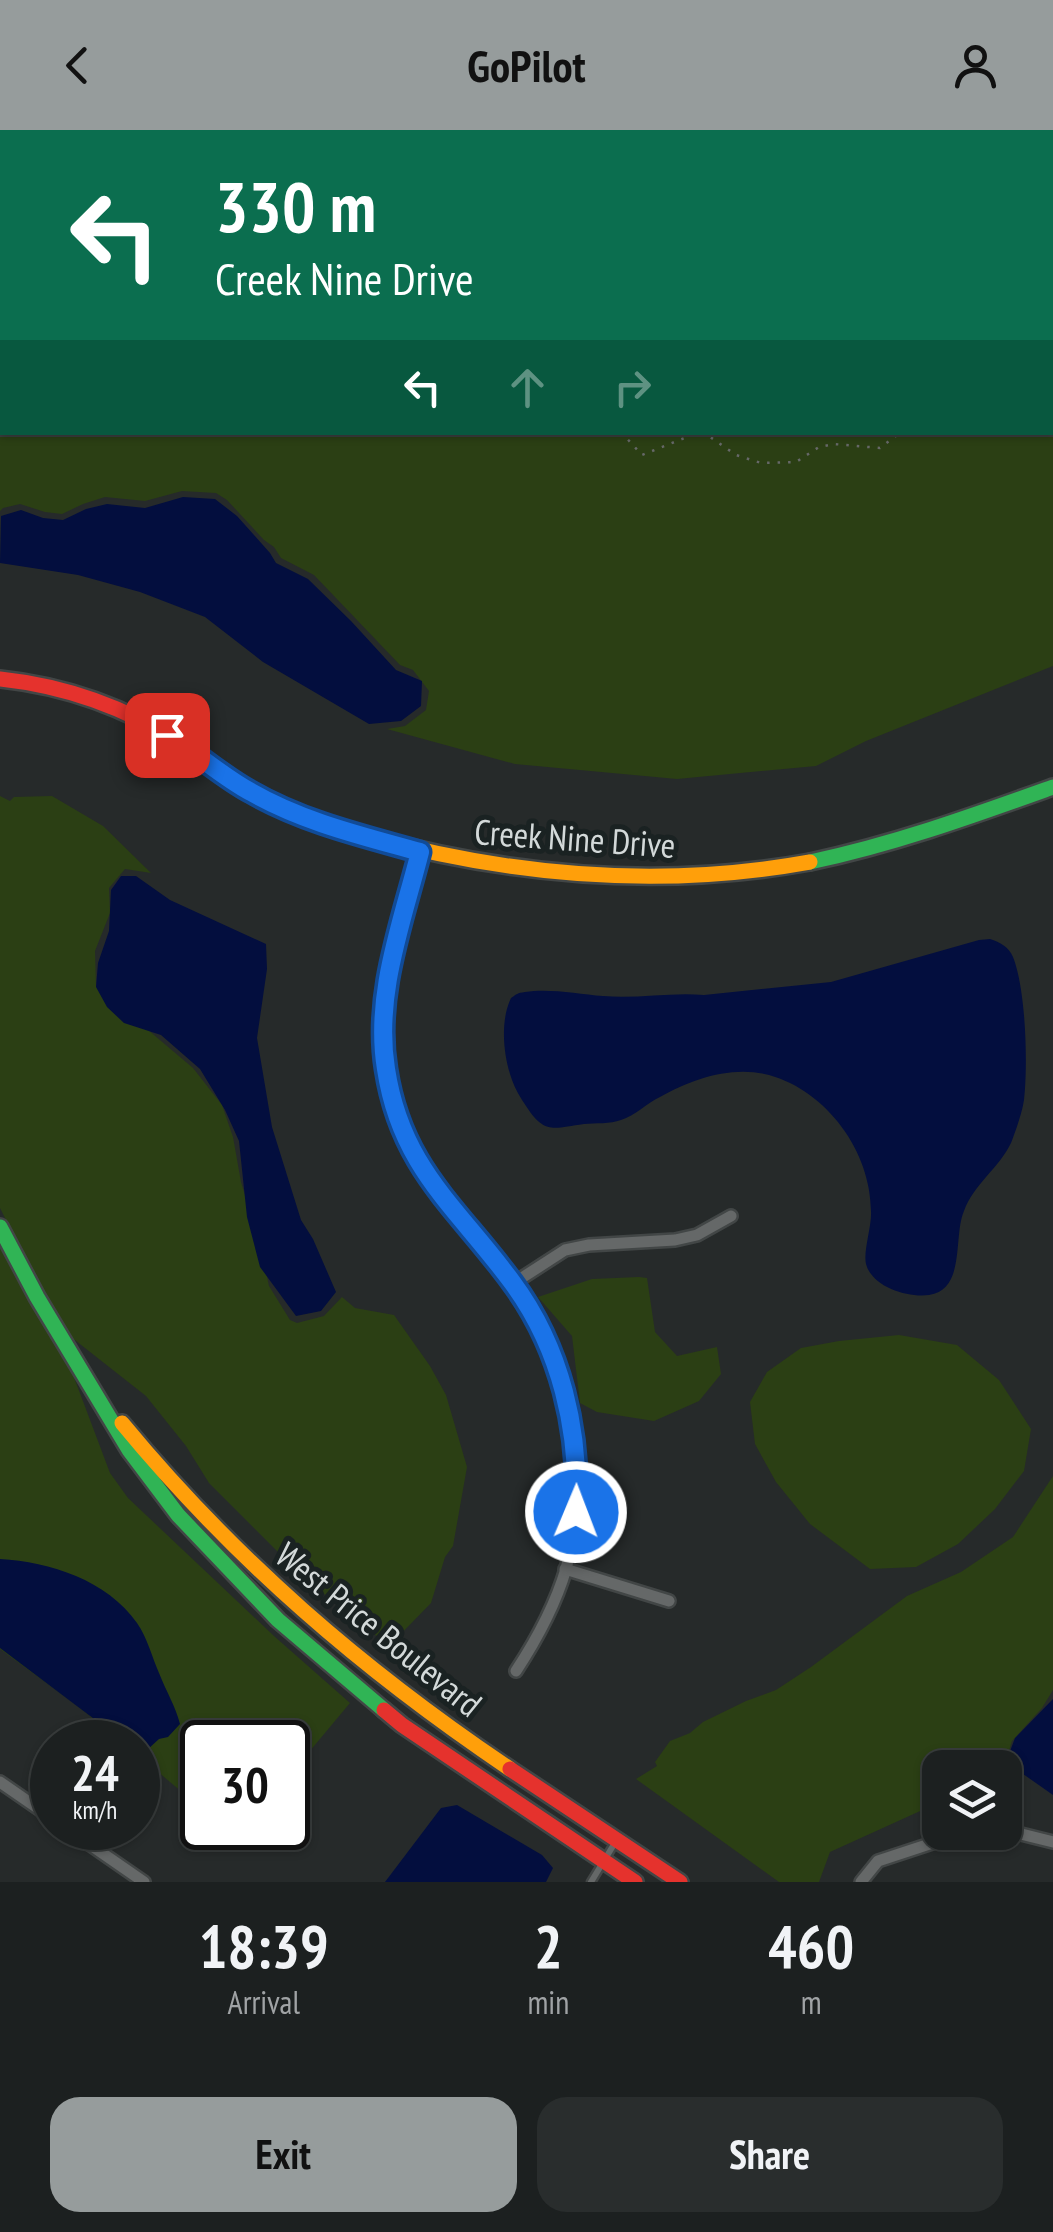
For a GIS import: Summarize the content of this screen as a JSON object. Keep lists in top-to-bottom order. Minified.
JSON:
{"streets":{"street":["Creek Nine Drive","West Price Boulevard"]},"page":{"header":"GoPilot","turn":["330 m","Creek Nine Drive"],"speed":"24 km/h","limit":"30","eta":["18:39","Arrival","2","min","460","m"],"buttons":["Exit","Share"]}}
